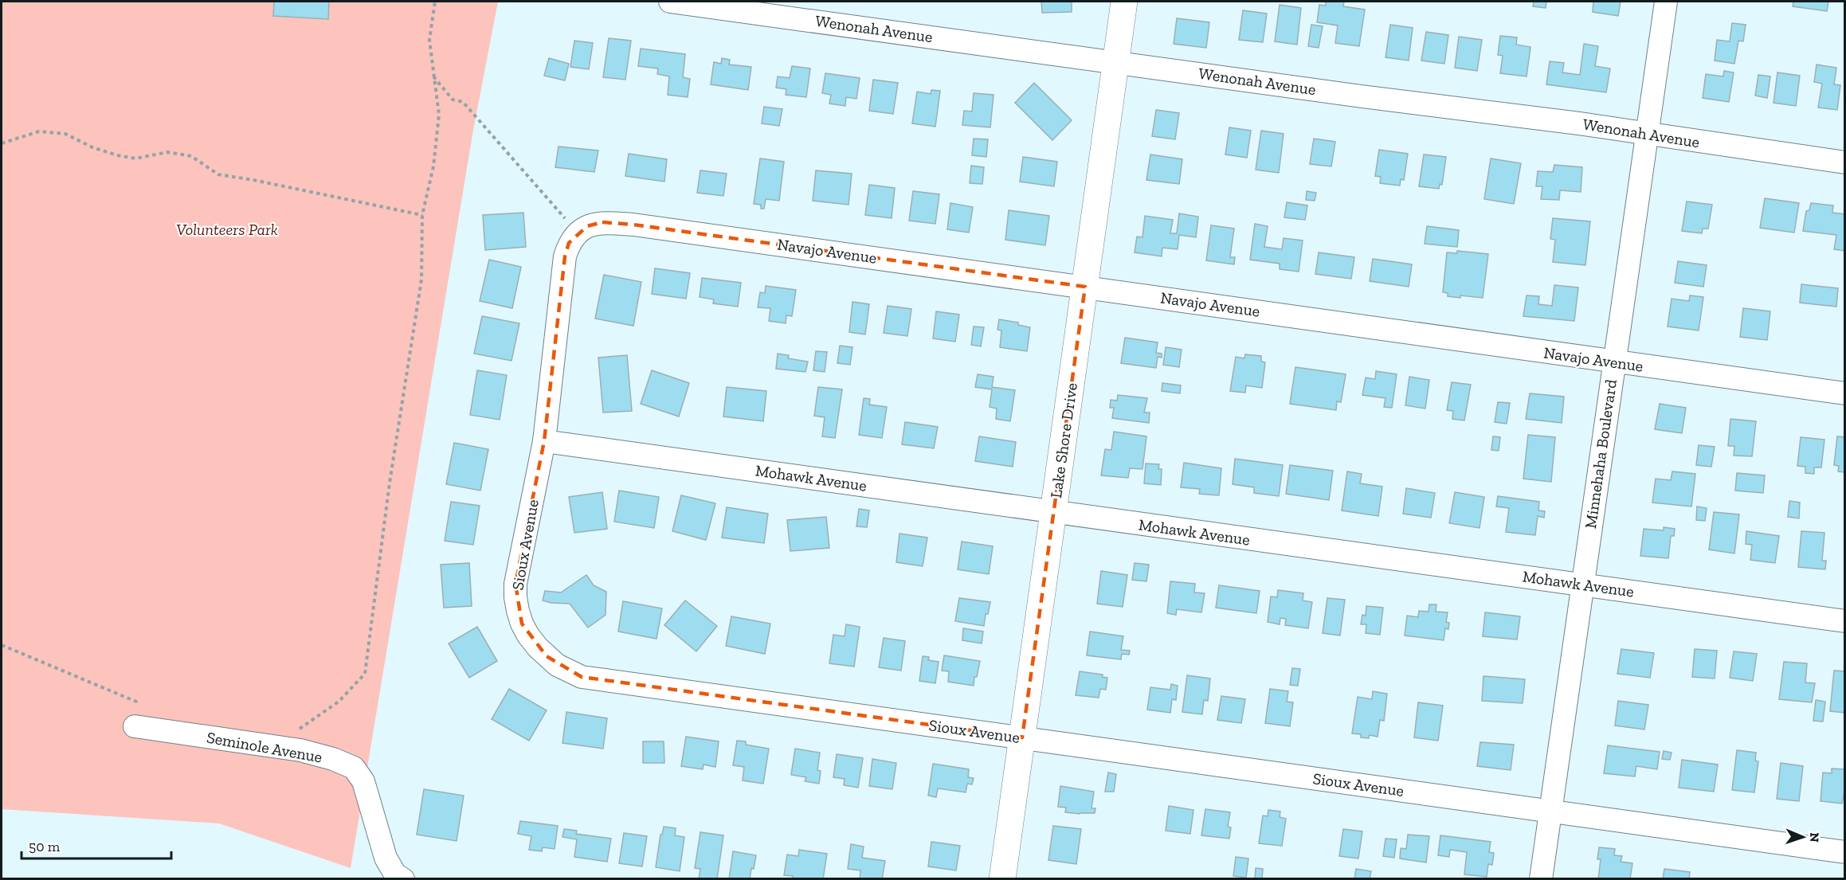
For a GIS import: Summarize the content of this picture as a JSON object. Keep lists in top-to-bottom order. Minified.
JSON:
{"streets":{"street":["Wenonah Avenue","Navajo Avenue","Lake Shore Drive","Minnehaha Boulevard","Mohawk Avenue","Sioux Avenue","Seminole Avenue"]},"crossings":[["Wenonah Avenue","Lake Shore Drive"],["Wenonah Avenue","Minnehaha Boulevard"],["Navajo Avenue","Lake Shore Drive"],["Navajo Avenue","Minnehaha Boulevard"],["Navajo Avenue","Sioux Avenue"],["Lake Shore Drive","Mohawk Avenue"],["Lake Shore Drive","Sioux Avenue"],["Minnehaha Boulevard","Mohawk Avenue"],["Minnehaha Boulevard","Sioux Avenue"],["Mohawk Avenue","Sioux Avenue"]],"parks":["Volunteers Park"],"scale_bar":"50 m","north":"right"}
